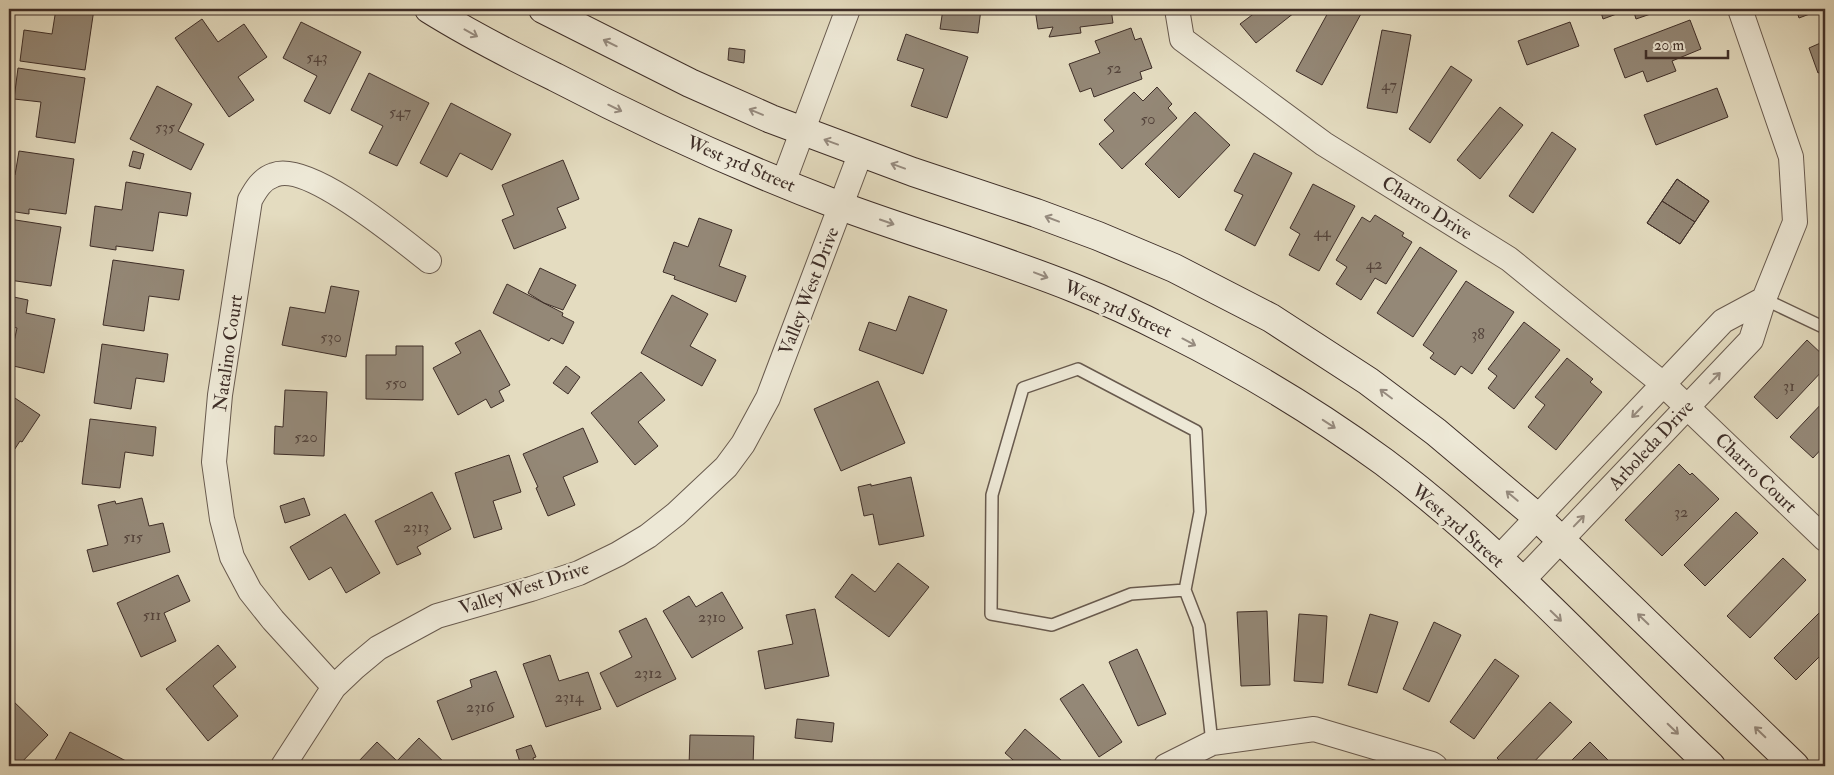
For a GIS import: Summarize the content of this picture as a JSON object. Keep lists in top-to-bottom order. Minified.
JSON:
{"streets":{"main road":["West 3rd Street"],"street":["Charro Drive","Valley West Drive","Natalino Court","Arboleda Drive","Charro Court"]},"crossings":[["West 3rd Street","Valley West Drive"],["West 3rd Street","Arboleda Drive"],["Charro Drive","Arboleda Drive"],["Charro Drive","Charro Court"],["Valley West Drive","Natalino Court"],["Arboleda Drive","Charro Court"]],"house_numbers":["543","52","47","547","50","535","44","42","38","530","550","31","520","32","2313","515","511","2310","2312","2314","2316"],"scale_bar":"20 m"}
